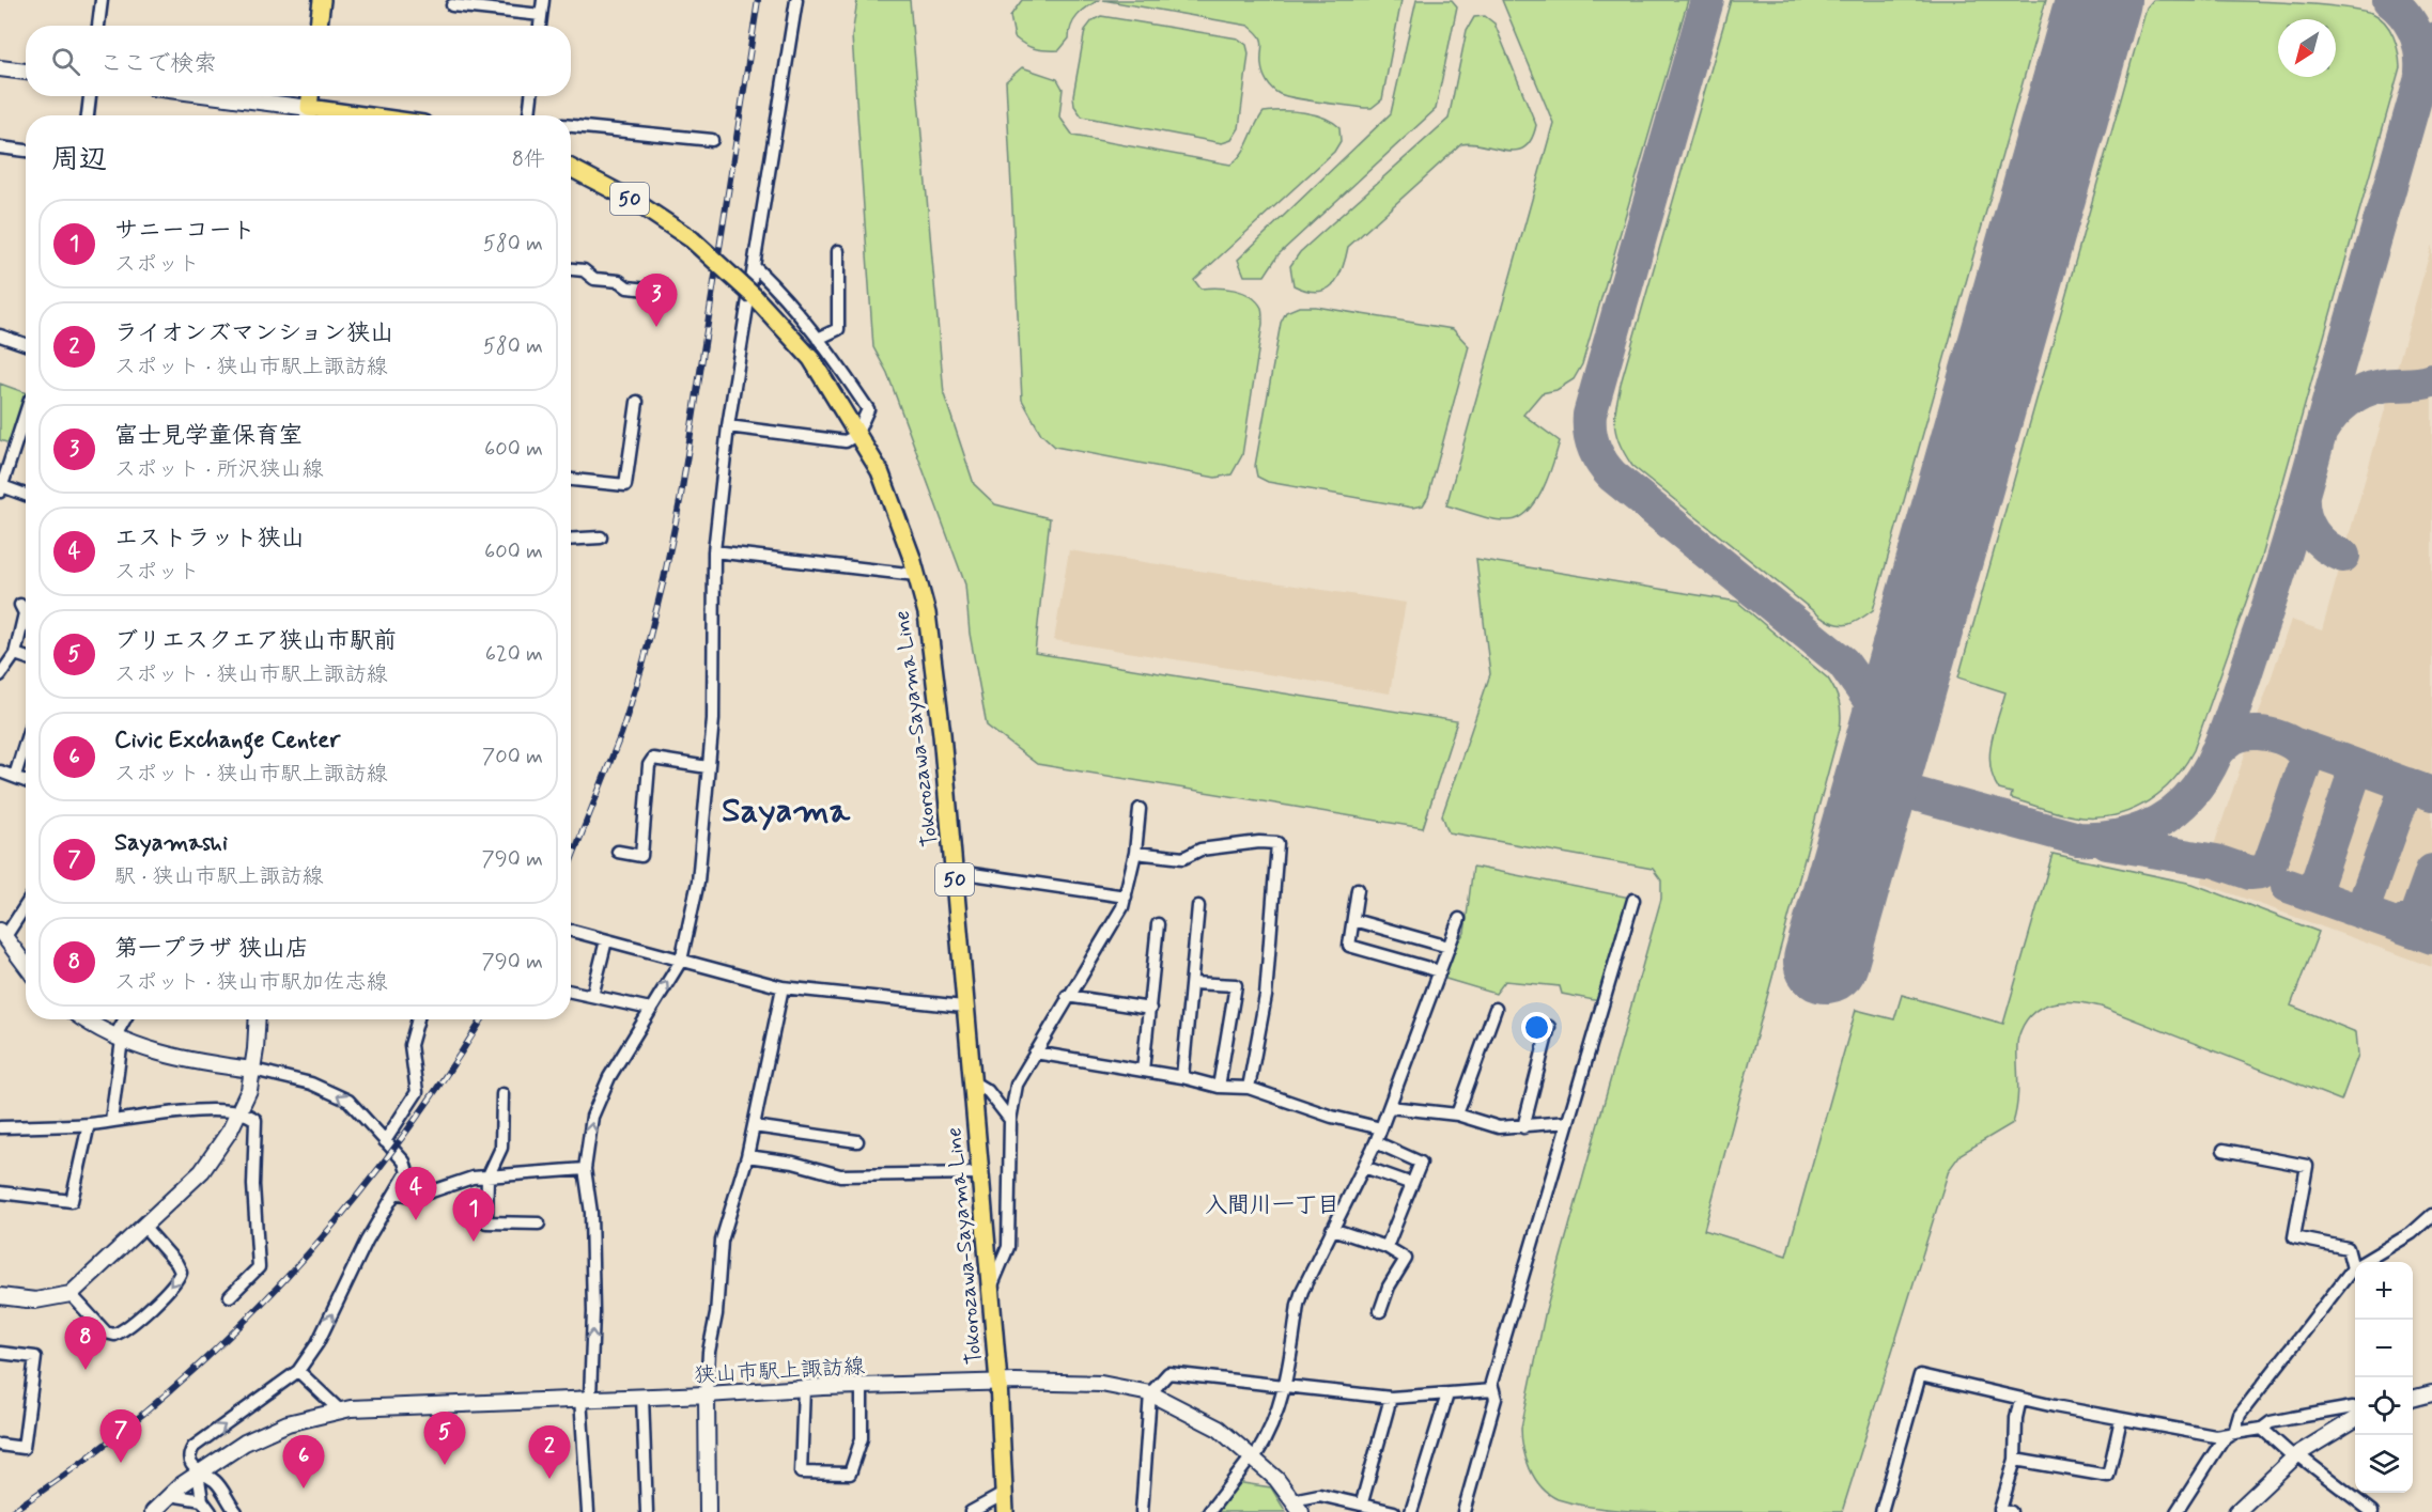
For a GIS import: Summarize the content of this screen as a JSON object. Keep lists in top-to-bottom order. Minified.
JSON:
{"streets":{"main road":["50","Tokorozawa-Sayama Line"],"street":["狭山市駅上諏訪線"]},"crossings":[["Tokorozawa-Sayama Line","狭山市駅上諏訪線"]],"districts":["Sayama","入間川一丁目"],"north":"bottom left","page":{"search":"ここで検索","heading":["周辺","8件"],"list":[{"mark":"1","name":"サニーコート","note":"スポット","value":"580 m"},{"mark":"2","name":"ライオンズマンション狭山","note":"スポット · 狭山市駅上諏訪線","value":"580 m"},{"mark":"3","name":"富士見学童保育室","note":"スポット · 所沢狭山線","value":"600 m"},{"mark":"4","name":"エストラット狭山","note":"スポット","value":"600 m"},{"mark":"5","name":"ブリエスクエア狭山市駅前","note":"スポット · 狭山市駅上諏訪線","value":"620 m"},{"mark":"6","name":"Civic Exchange Center","note":"スポット · 狭山市駅上諏訪線","value":"700 m"},{"mark":"7","name":"Sayamashi","note":"駅 · 狭山市駅上諏訪線","value":"790 m"},{"mark":"8","name":"第一プラザ 狭山店","note":"スポット · 狭山市駅加佐志線","value":"790 m"}],"pins":["3","4","1","8","7","5","2","6"],"map_buttons":["+","−"]}}
